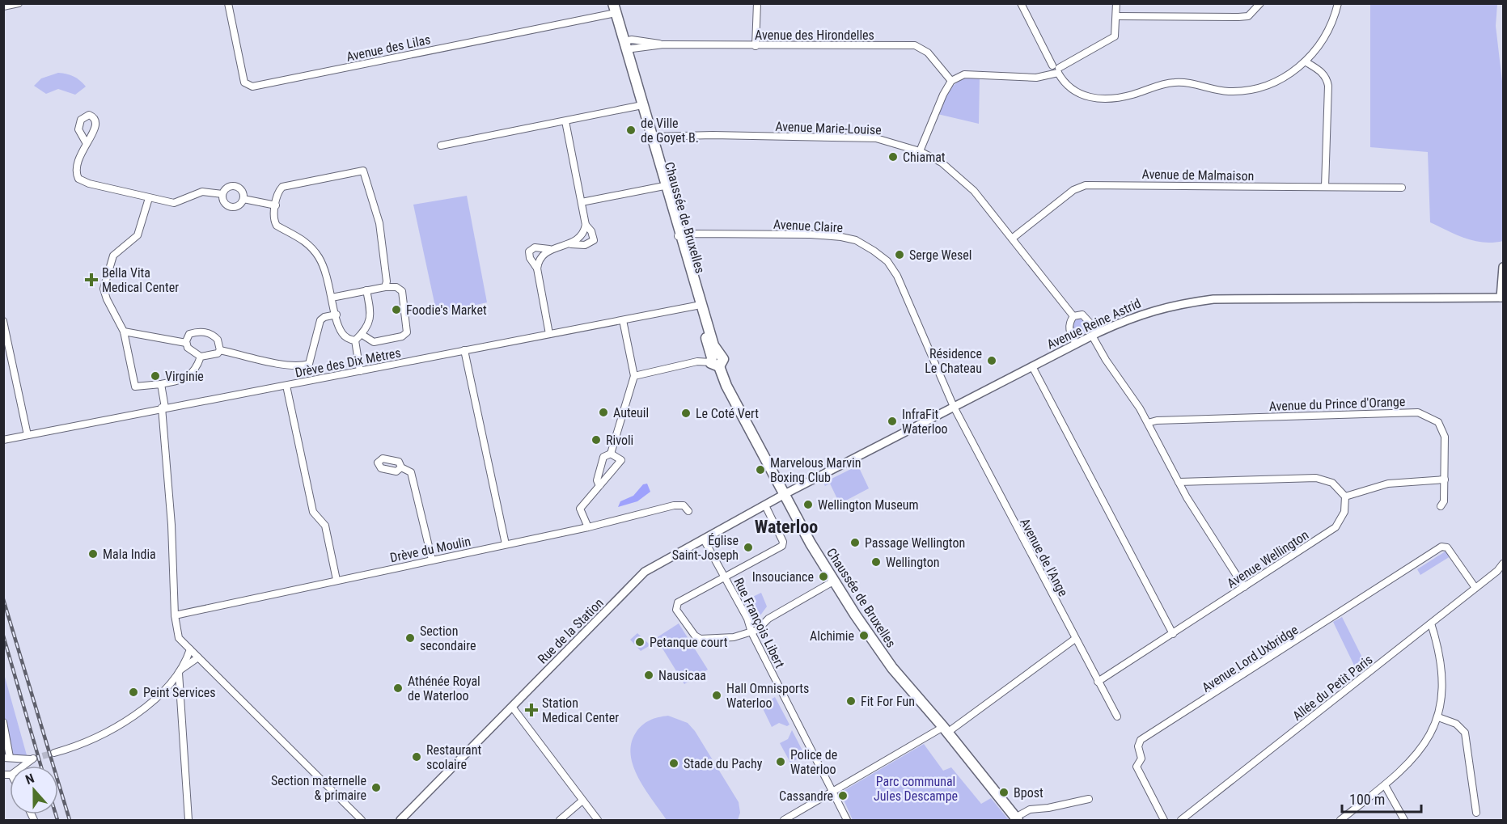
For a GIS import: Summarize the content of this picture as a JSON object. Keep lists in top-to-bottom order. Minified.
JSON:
{"streets":{"main road":["Chaussée de Bruxelles"],"street":["Avenue des Hirondelles","Avenue des Lilas","Avenue Marie-Louise","Avenue de Malmaison","Avenue Claire","Avenue Reine Astrid","Drève des Dix Mètres","Avenue du Prince d'Orange","Drève du Moulin","Avenue de l'Ange","Avenue Wellington","Rue François Libert","Rue de la Station","Avenue Lord Uxbridge","Allée du Petit Paris"]},"crossings":[["Avenue des Hirondelles","Chaussée de Bruxelles"],["Avenue des Lilas","Chaussée de Bruxelles"],["Avenue Marie-Louise","Avenue de Malmaison"],["Avenue Marie-Louise","Chaussée de Bruxelles"],["Avenue Marie-Louise","Avenue Reine Astrid"],["Chaussée de Bruxelles","Avenue Claire"],["Chaussée de Bruxelles","Avenue Reine Astrid"],["Chaussée de Bruxelles","Drève des Dix Mètres"],["Chaussée de Bruxelles","Rue de la Station"],["Avenue Claire","Avenue Reine Astrid"],["Avenue Claire","Avenue de l'Ange"],["Avenue Reine Astrid","Avenue de l'Ange"],["Avenue Reine Astrid","Rue de la Station"],["Avenue de l'Ange","Avenue Wellington"],["Rue François Libert","Rue de la Station"],["Avenue Lord Uxbridge","Allée du Petit Paris"]],"districts":["Waterloo"],"parks":["Parc communal Jules Descampe"],"places":{"other":["de Ville de Goyet B.","Chiamat","Serge Wesel","Foodie's Market","Résidence Le Chateau","Virginie","Auteuil","Le Coté Vert","InfraFit Waterloo","Rivoli","Marvelous Marvin Boxing Club","Wellington Museum","Passage Wellington","Église Saint-Joseph","Mala India","Wellington","Insouciance","Alchimie","Section secondaire","Petanque court","Nausicaa","Athénée Royal de Waterloo","Peint Services","Hall Omnisports Waterloo","Fit For Fun","Restaurant scolaire","Police de Waterloo","Stade du Pachy","Section maternelle & primaire","Bpost","Cassandre"],"health":["Bella Vita Medical Center","Station Medical Center"]},"scale_bar":"100 m","north":"top"}
